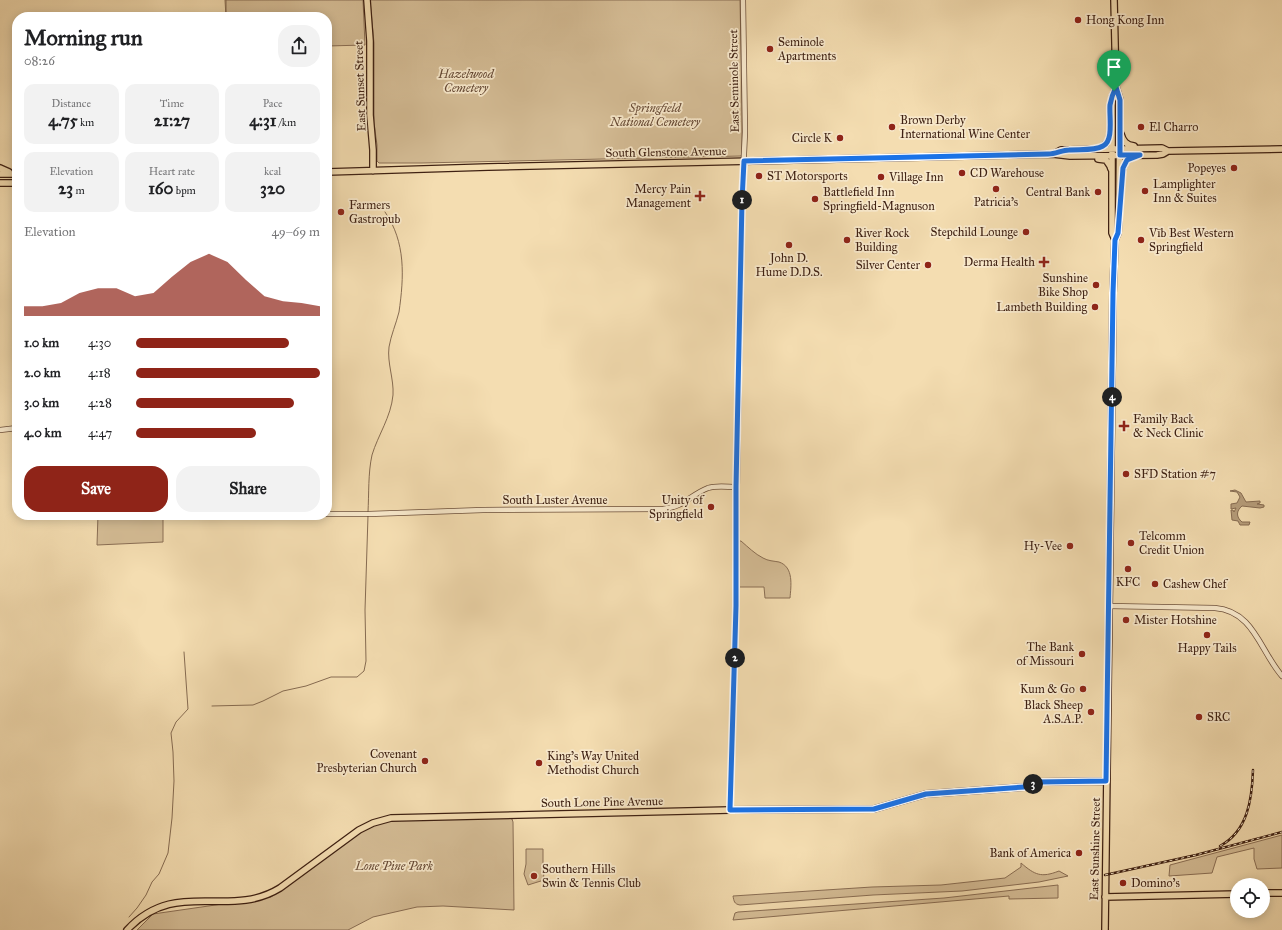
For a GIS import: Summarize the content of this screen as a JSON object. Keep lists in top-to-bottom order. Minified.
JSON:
{"streets":{"main road":["East Sunset Street","South Glenstone Avenue","South Lone Pine Avenue","East Sunshine Street"],"street":["East Seminole Street","South Luster Avenue"]},"crossings":[["East Seminole Street","South Glenstone Avenue"],["East Seminole Street","South Luster Avenue"],["East Seminole Street","South Lone Pine Avenue"],["East Sunset Street","South Glenstone Avenue"],["South Glenstone Avenue","East Sunshine Street"],["South Lone Pine Avenue","East Sunshine Street"]],"parks":["Hazelwood Cemetery","Springfield National Cemetery","Lone Pine Park"],"places":{"other":["Hong Kong Inn","Seminole Apartments","Brown Derby International Wine Center","El Charro","Circle K","Popeyes","CD Warehouse","ST Motorsports","Village Inn","Patricia's","Lamplighter Inn & Suites","Central Bank","Battlefield Inn Springfield-Magnuson","Farmers Gastropub","Stepchild Lounge","River Rock Building","Vīb Best Western Springfield","John D. Hume D.D.S.","Silver Center","Sunshine Bike Shop","Lambeth Building","SFD Station #7","Unity of Springfield","Telcomm Credit Union","Hy-Vee","KFC","Cashew Chef","Mister Hotshine","Happy Tails","The Bank of Missouri","Kum & Go","Black Sheep A.S.A.P.","SRC","Covenant Presbyterian Church","King's Way United Methodist Church","Bank of America","Southern Hills Swin & Tennis Club","Domino's"],"health":["Mercy Pain Management","Derma Health","Family Back & Neck Clinic"]},"page":{"heading":["Morning run","08:26"],"stats":[["Distance","4.75 km"],["Time","21:27"],["Pace","4:31 /km"],["Elevation","23 m"],["Heart rate","160 bpm"],["kcal","320"]],"pins":["1","4","2","3"],"chart":["Elevation","49–69 m"],"list":[{"name":"1.0 km","note":"4:30"},{"name":"2.0 km","note":"4:18"},{"name":"3.0 km","note":"4:28"},{"name":"4.0 km","note":"4:47"}],"buttons":["Save","Share"]}}
